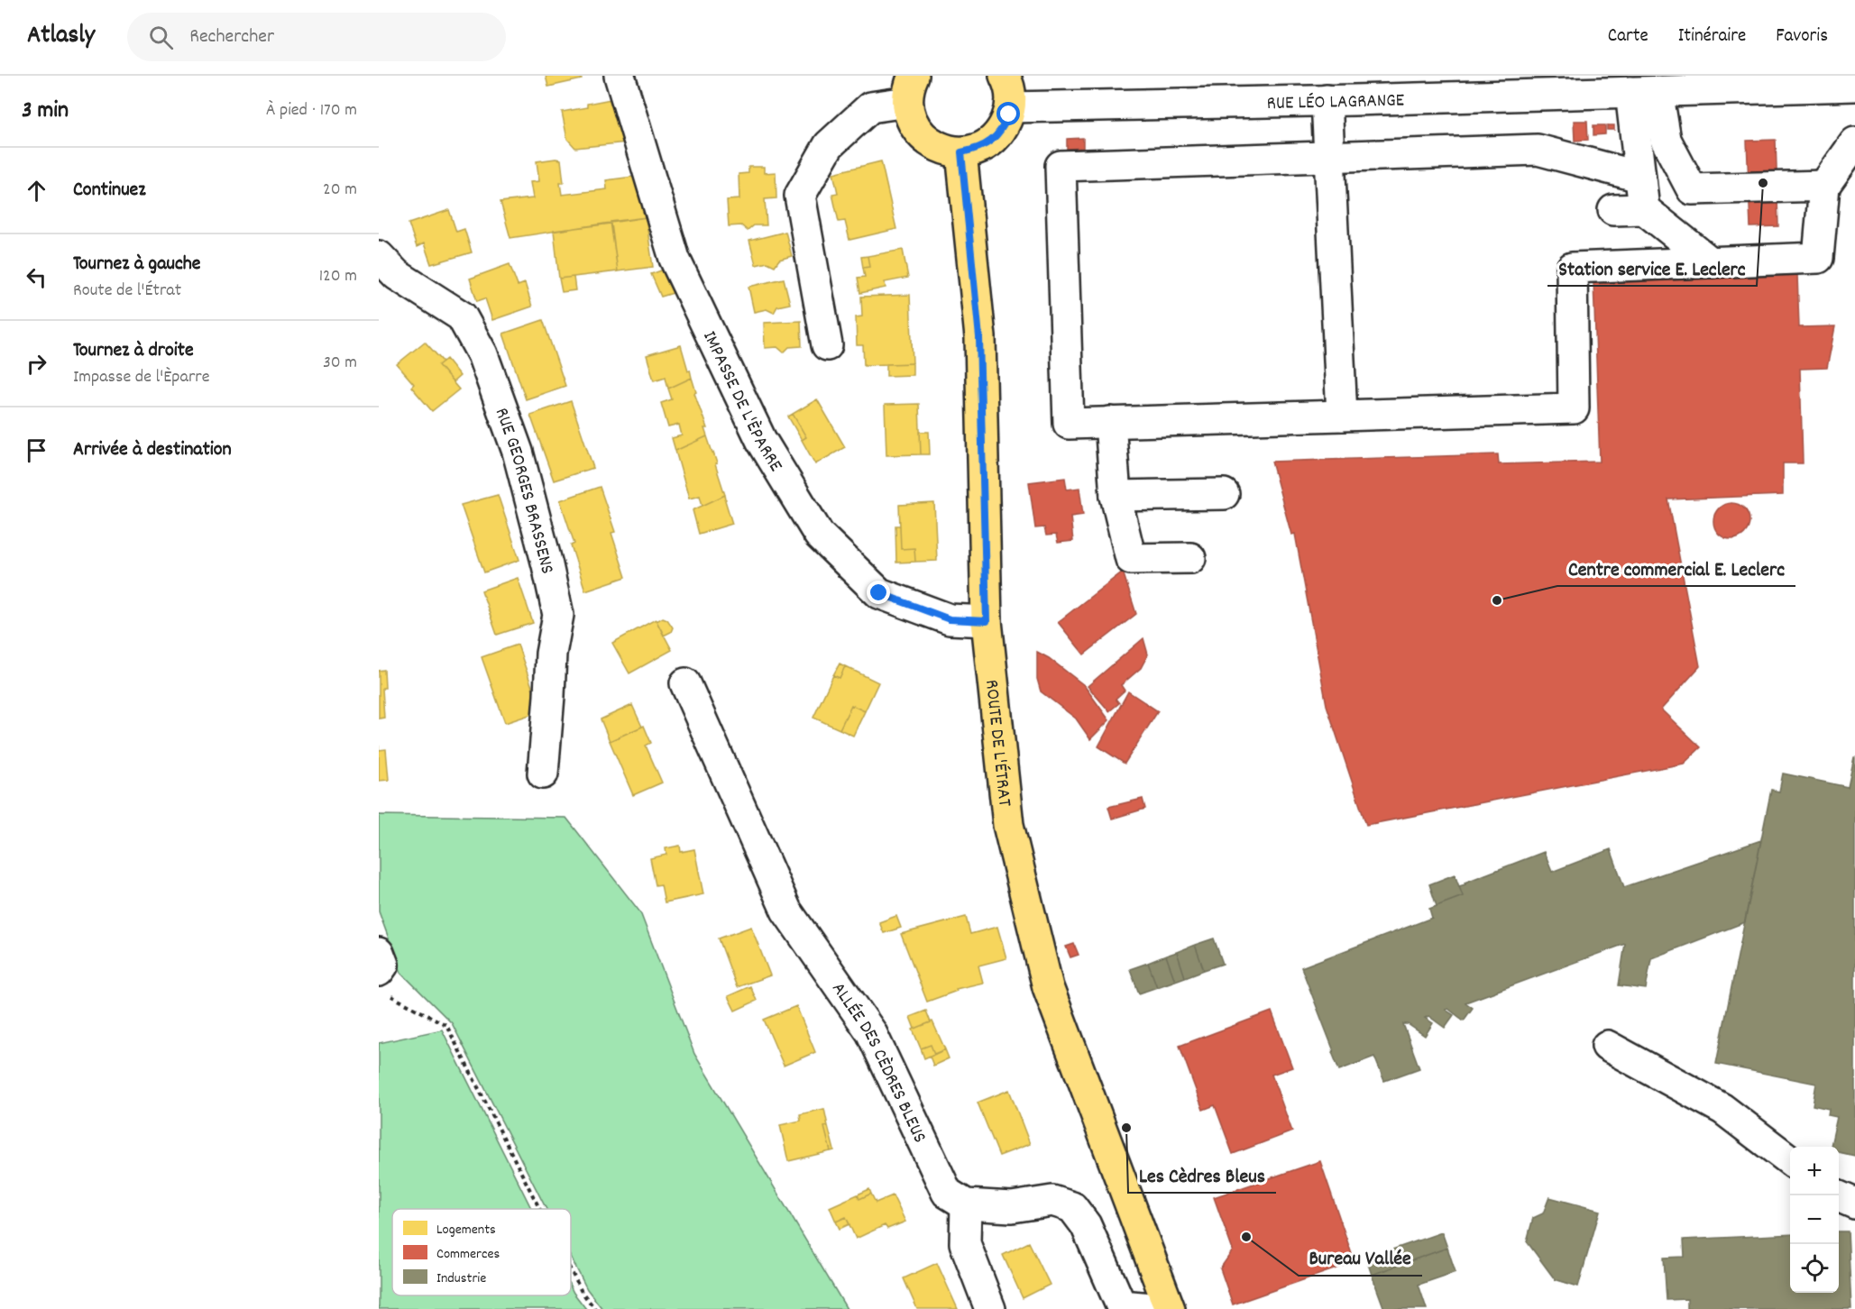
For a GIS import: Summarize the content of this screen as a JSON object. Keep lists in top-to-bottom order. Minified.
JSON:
{"streets":{"main road":["ROUTE DE L'ÉTRAT"],"street":["RUE LÉO LAGRANGE","IMPASSE DE L'ÈPARRE","RUE GEORGES BRASSENS","ALLÉE DES CÈDRES BLEUS"]},"crossings":[["IMPASSE DE L'ÈPARRE","ROUTE DE L'ÉTRAT"]],"places":["Station service E. Leclerc","Centre commercial E. Leclerc","Les Cèdres Bleus","Bureau Vallée"],"legend":["Logements","Commerces","Industrie"],"page":{"header":"Atlasly","search":"Rechercher","nav":["Carte","Itinéraire","Favoris"],"heading":["3 min","À pied · 170 m"],"list":[["Continuez","20 m"],["Tournez à gauche","Route de l'Étrat","120 m"],["Tournez à droite","Impasse de l'Èparre","30 m"],"Arrivée à destination"],"map_buttons":["+","−"]}}
